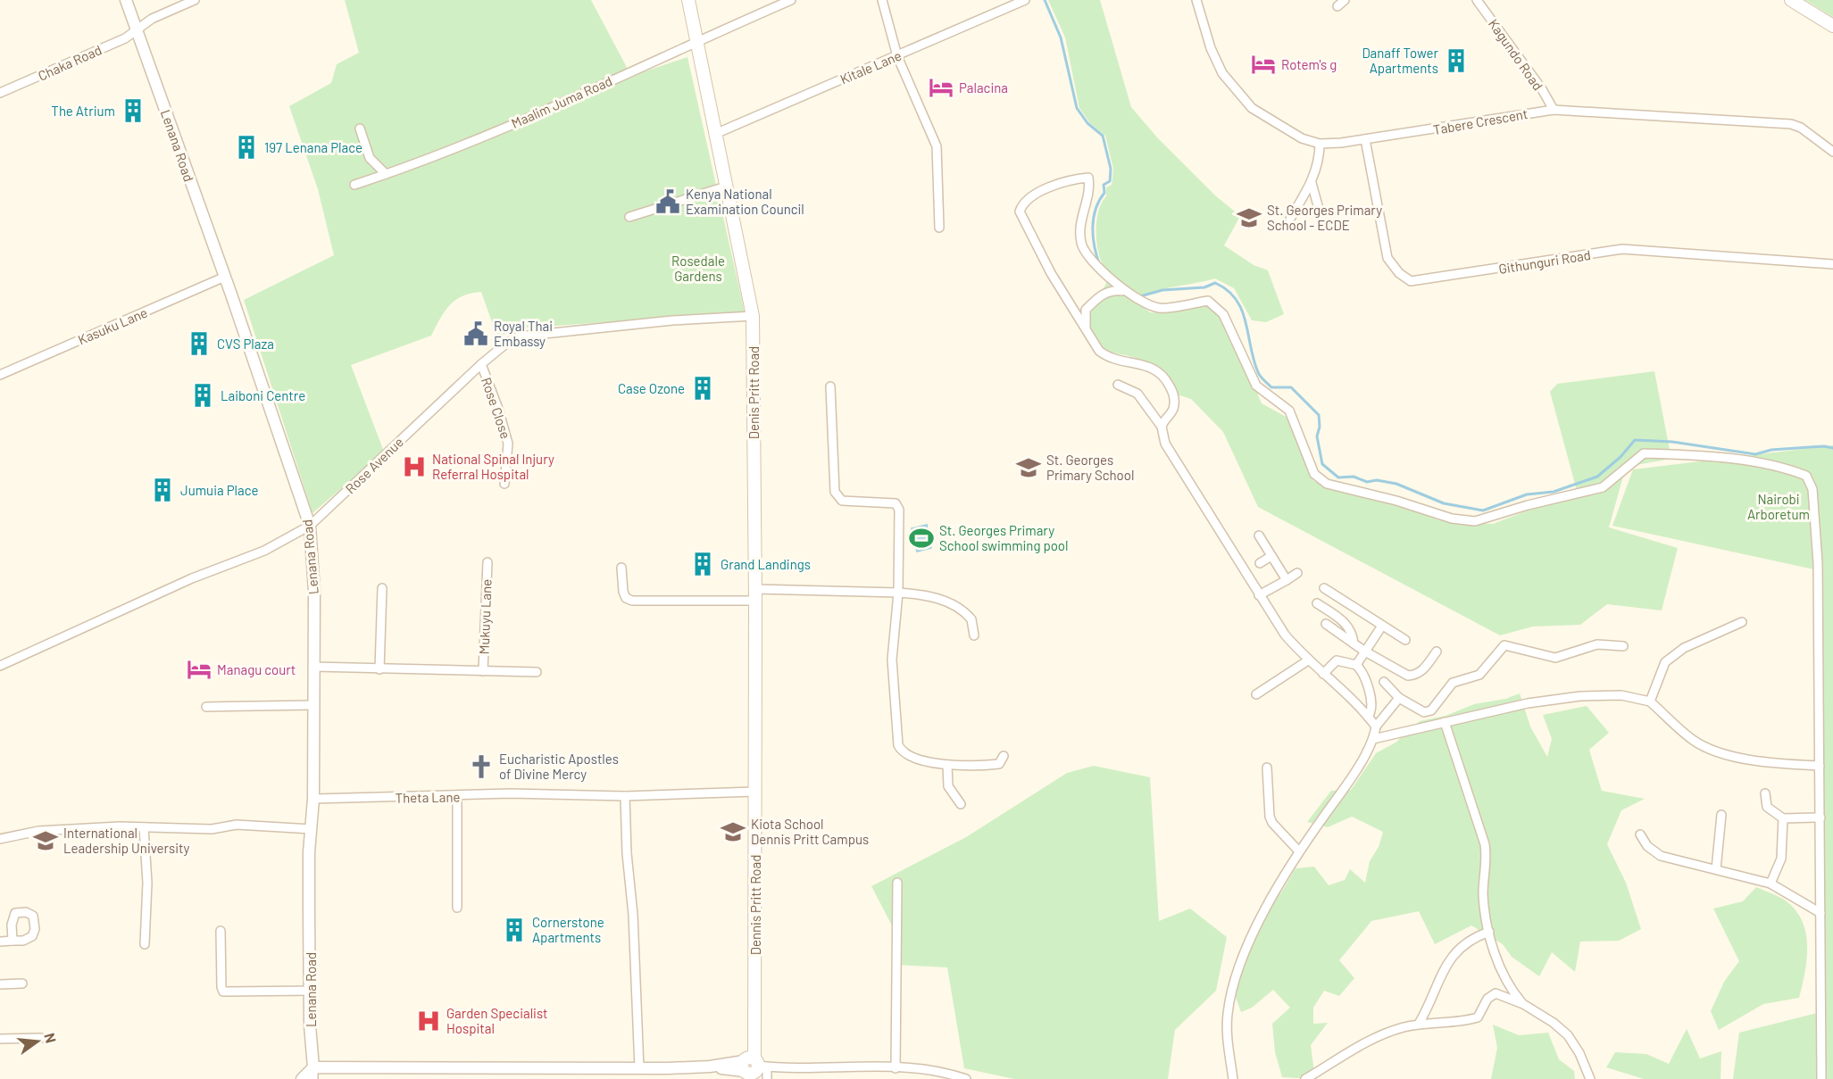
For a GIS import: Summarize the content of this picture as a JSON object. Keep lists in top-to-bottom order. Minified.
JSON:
{"streets":{"main road":["Denis Pritt Road","Dennis Pritt Road"],"street":["Kagundo Road","Chaka Road","Kitale Lane","Maalim Juma Road","Tabere Crescent","Lenana Road","Githunguri Road","Kasuku Lane","Rose Close","Rose Avenue","Mukuyu Lane","Theta Lane"]},"crossings":[["Kagundo Road","Tabere Crescent"],["Chaka Road","Lenana Road"],["Kitale Lane","Denis Pritt Road"],["Maalim Juma Road","Denis Pritt Road"],["Tabere Crescent","Githunguri Road"],["Lenana Road","Kasuku Lane"],["Lenana Road","Rose Avenue"],["Lenana Road","Mukuyu Lane"],["Lenana Road","Theta Lane"],["Denis Pritt Road","Rose Avenue"],["Denis Pritt Road","Dennis Pritt Road"],["Rose Close","Rose Avenue"]],"parks":["Rosedale Gardens","Nairobi Arboretum"],"places":{"building":["Danaff Tower Apartments","The Atrium","197 Lenana Place","CVS Plaza","Case Ozone","Laiboni Centre","Jumuia Place","Grand Landings","Cornerstone Apartments"],"hotel":["Rotem's g","Palacina","Managu court"],"public building":["Kenya National Examination Council","Royal Thai Embassy"],"school or university":["St. Georges Primary School - ECDE","St. Georges Primary School","Kiota School Dennis Pritt Campus","International Leadership University"],"hospital":["National Spinal Injury Referral Hospital","Garden Specialist Hospital"],"sports":["St. Georges Primary School swimming pool"],"church":["Eucharistic Apostles of Divine Mercy"]},"north":"right"}
